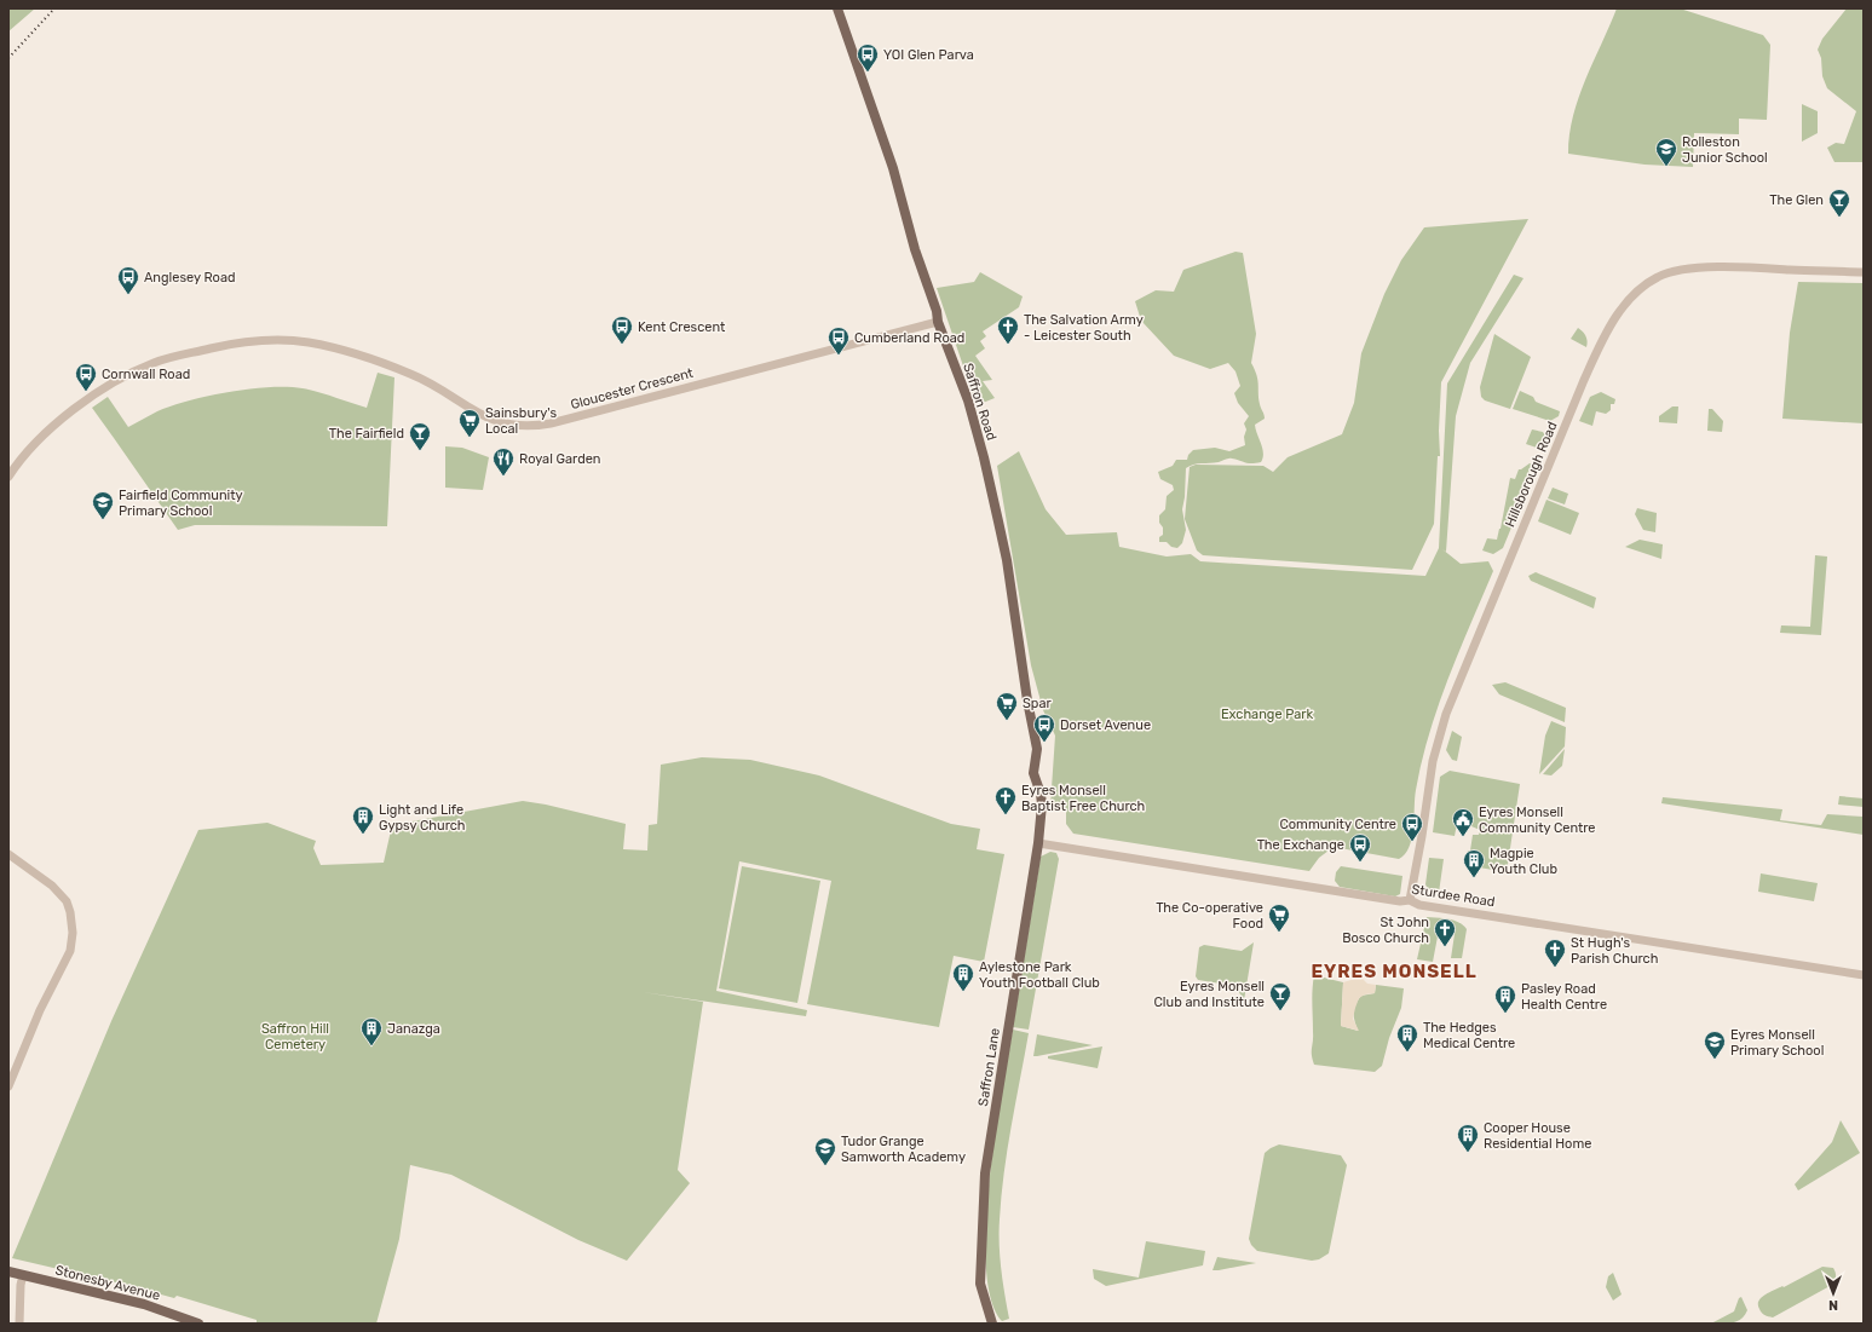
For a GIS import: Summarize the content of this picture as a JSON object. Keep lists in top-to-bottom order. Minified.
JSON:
{"streets":{"main road":["Saffron Road","Saffron Lane","Stonesby Avenue"],"street":["Gloucester Crescent","Hillsborough Road","Sturdee Road"]},"crossings":[["Gloucester Crescent","Saffron Road"],["Saffron Road","Saffron Lane"],["Hillsborough Road","Sturdee Road"],["Sturdee Road","Saffron Lane"]],"districts":["EYRES MONSELL"],"parks":["Exchange Park","Saffron Hill Cemetery"],"places":{"bus stop":["YOI Glen Parva","Anglesey Road","Kent Crescent","Cumberland Road","Cornwall Road","Dorset Avenue","Community Centre","The Exchange"],"school or university":["Rolleston Junior School","Fairfield Community Primary School","Eyres Monsell Primary School","Tudor Grange Samworth Academy"],"bar":["The Glen","The Fairfield","Eyres Monsell Club and Institute"],"church":["The Salvation Army - Leicester South","Eyres Monsell Baptist Free Church","St John Bosco Church","St Hugh's Parish Church"],"supermarket":["Sainsbury's Local","Spar","The Co-operative Food"],"restaurant":["Royal Garden"],"building":["Light and Life Gypsy Church","Magpie Youth Club","Aylestone Park Youth Football Club","Pasley Road Health Centre","Janazga","The Hedges Medical Centre","Cooper House Residential Home"],"public building":["Eyres Monsell Community Centre"]},"north":"bottom"}
